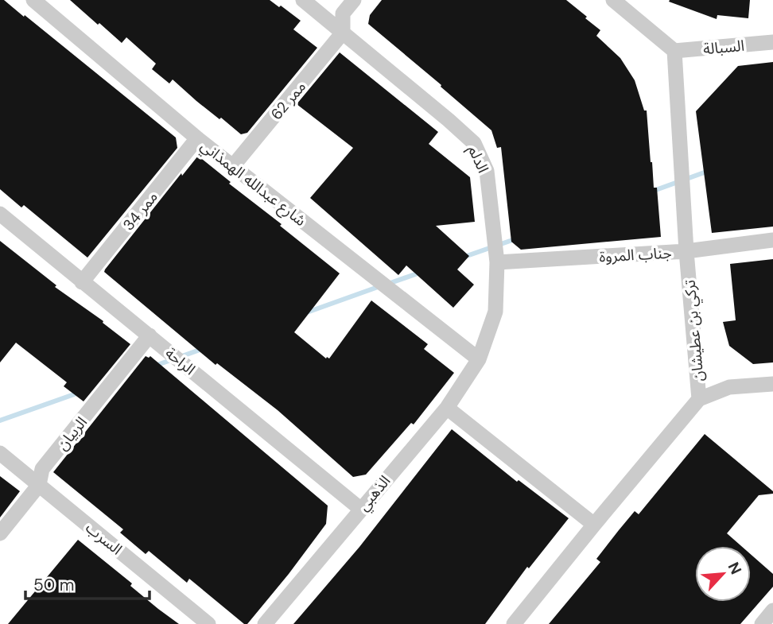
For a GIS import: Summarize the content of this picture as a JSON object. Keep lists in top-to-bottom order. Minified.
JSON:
{"streets":{"street":["السبالة","ممر 62","الدلم","شارع عبدالله الهمذاني","ممر 34","جناب المروة","تركي بن عطيشان","الراحة","الربيان","الذهبي","السرب"]},"crossings":[["السبالة","تركي بن عطيشان"],["ممر 62","الدلم"],["ممر 62","شارع عبدالله الهمذاني"],["الدلم","شارع عبدالله الهمذاني"],["الدلم","جناب المروة"],["الدلم","الذهبي"],["شارع عبدالله الهمذاني","ممر 34"],["شارع عبدالله الهمذاني","الذهبي"],["ممر 34","الراحة"],["جناب المروة","تركي بن عطيشان"],["الراحة","الربيان"],["الراحة","الذهبي"],["الربيان","السرب"]],"scale_bar":"50 m","north":"top right"}
